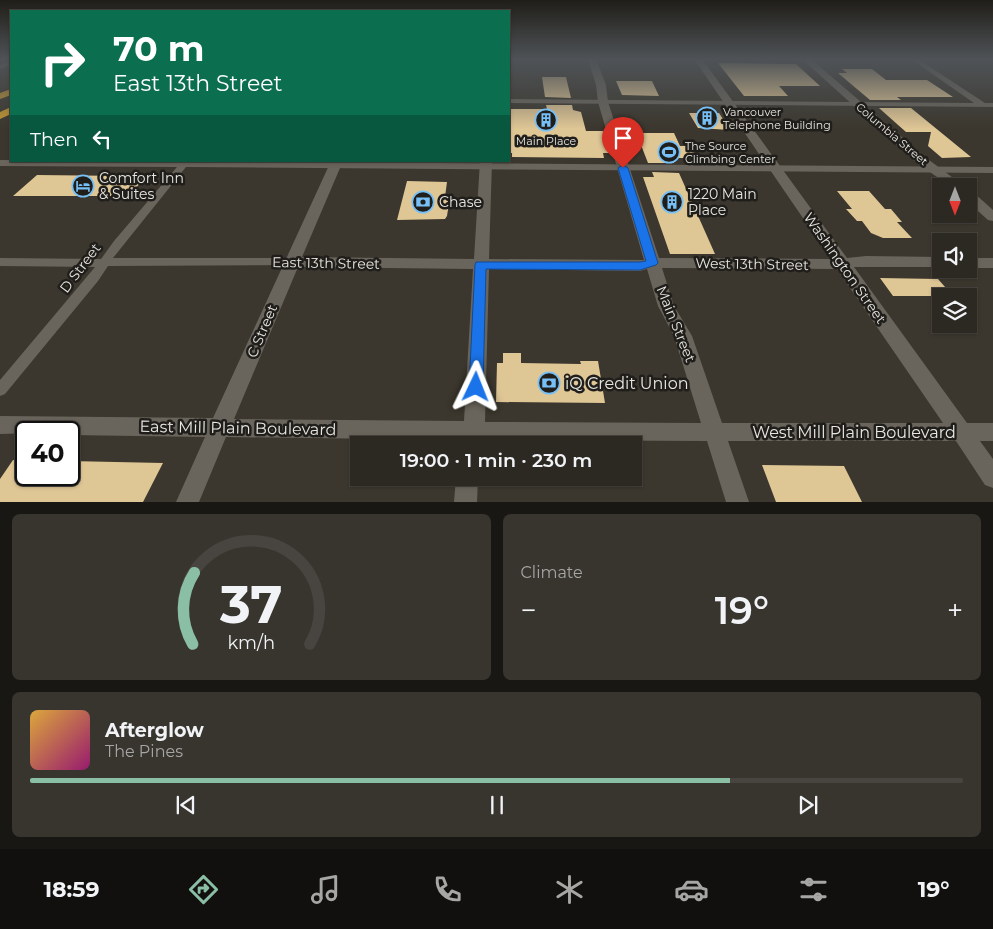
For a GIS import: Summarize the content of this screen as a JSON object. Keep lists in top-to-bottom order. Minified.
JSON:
{"streets":{"street":["Columbia Street","East 13th Street","West 13th Street","D Street","Washington Street","Main Street","C Street","East Mill Plain Boulevard","West Mill Plain Boulevard"]},"crossings":[["East 13th Street","West 13th Street"],["East 13th Street","D Street"],["East 13th Street","Main Street"],["East 13th Street","C Street"],["West 13th Street","Washington Street"],["West 13th Street","Main Street"],["Washington Street","West Mill Plain Boulevard"],["Main Street","East Mill Plain Boulevard"],["Main Street","West Mill Plain Boulevard"],["C Street","East Mill Plain Boulevard"],["East Mill Plain Boulevard","West Mill Plain Boulevard"]],"places":{"building":["Vancouver Telephone Building","Main Place","1220 Main Place"],"sports":["The Source Climbing Center"],"hotel":["Comfort Inn & Suites"],"bank":["Chase","iQ Credit Union"]},"north":"bottom","page":{"turn":["70 m","East 13th Street"],"then":"Then","limit":"40","trip":"19:00 · 1 min · 230 m","tile":"Climate","heat":["−","19°","+"],"song":["Afterglow","The Pines"],"tabs":["18:59","19°"],"gauge":["37","km/h"]}}
